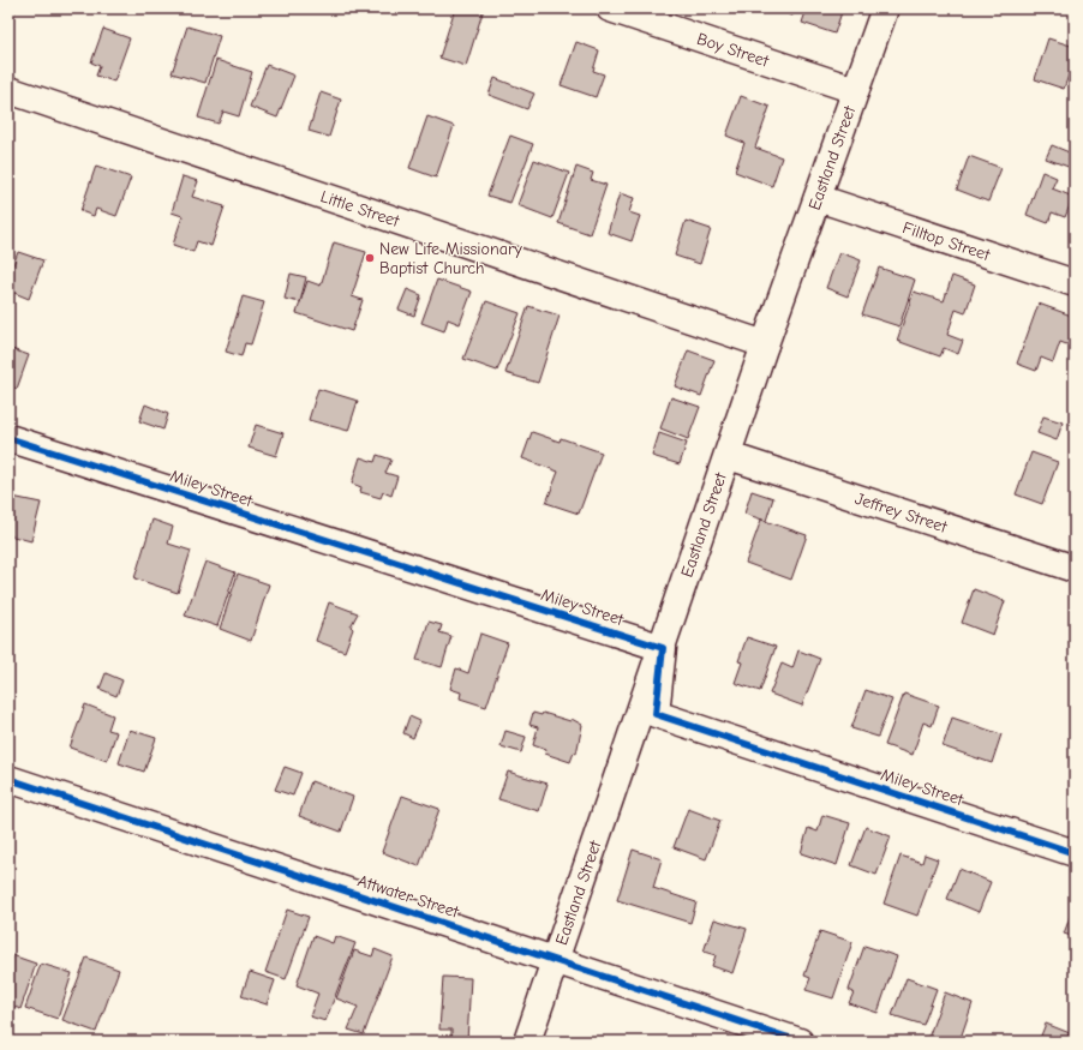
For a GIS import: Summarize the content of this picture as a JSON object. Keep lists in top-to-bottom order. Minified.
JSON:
{"streets":{"street":["Boy Street","Eastland Street","Little Street","Filltop Street","Miley Street","Jeffrey Street","Attwater Street"]},"crossings":[["Boy Street","Eastland Street"],["Eastland Street","Little Street"],["Eastland Street","Filltop Street"],["Eastland Street","Miley Street"],["Eastland Street","Jeffrey Street"],["Eastland Street","Attwater Street"]],"places":["New Life Missionary Baptist Church"]}
